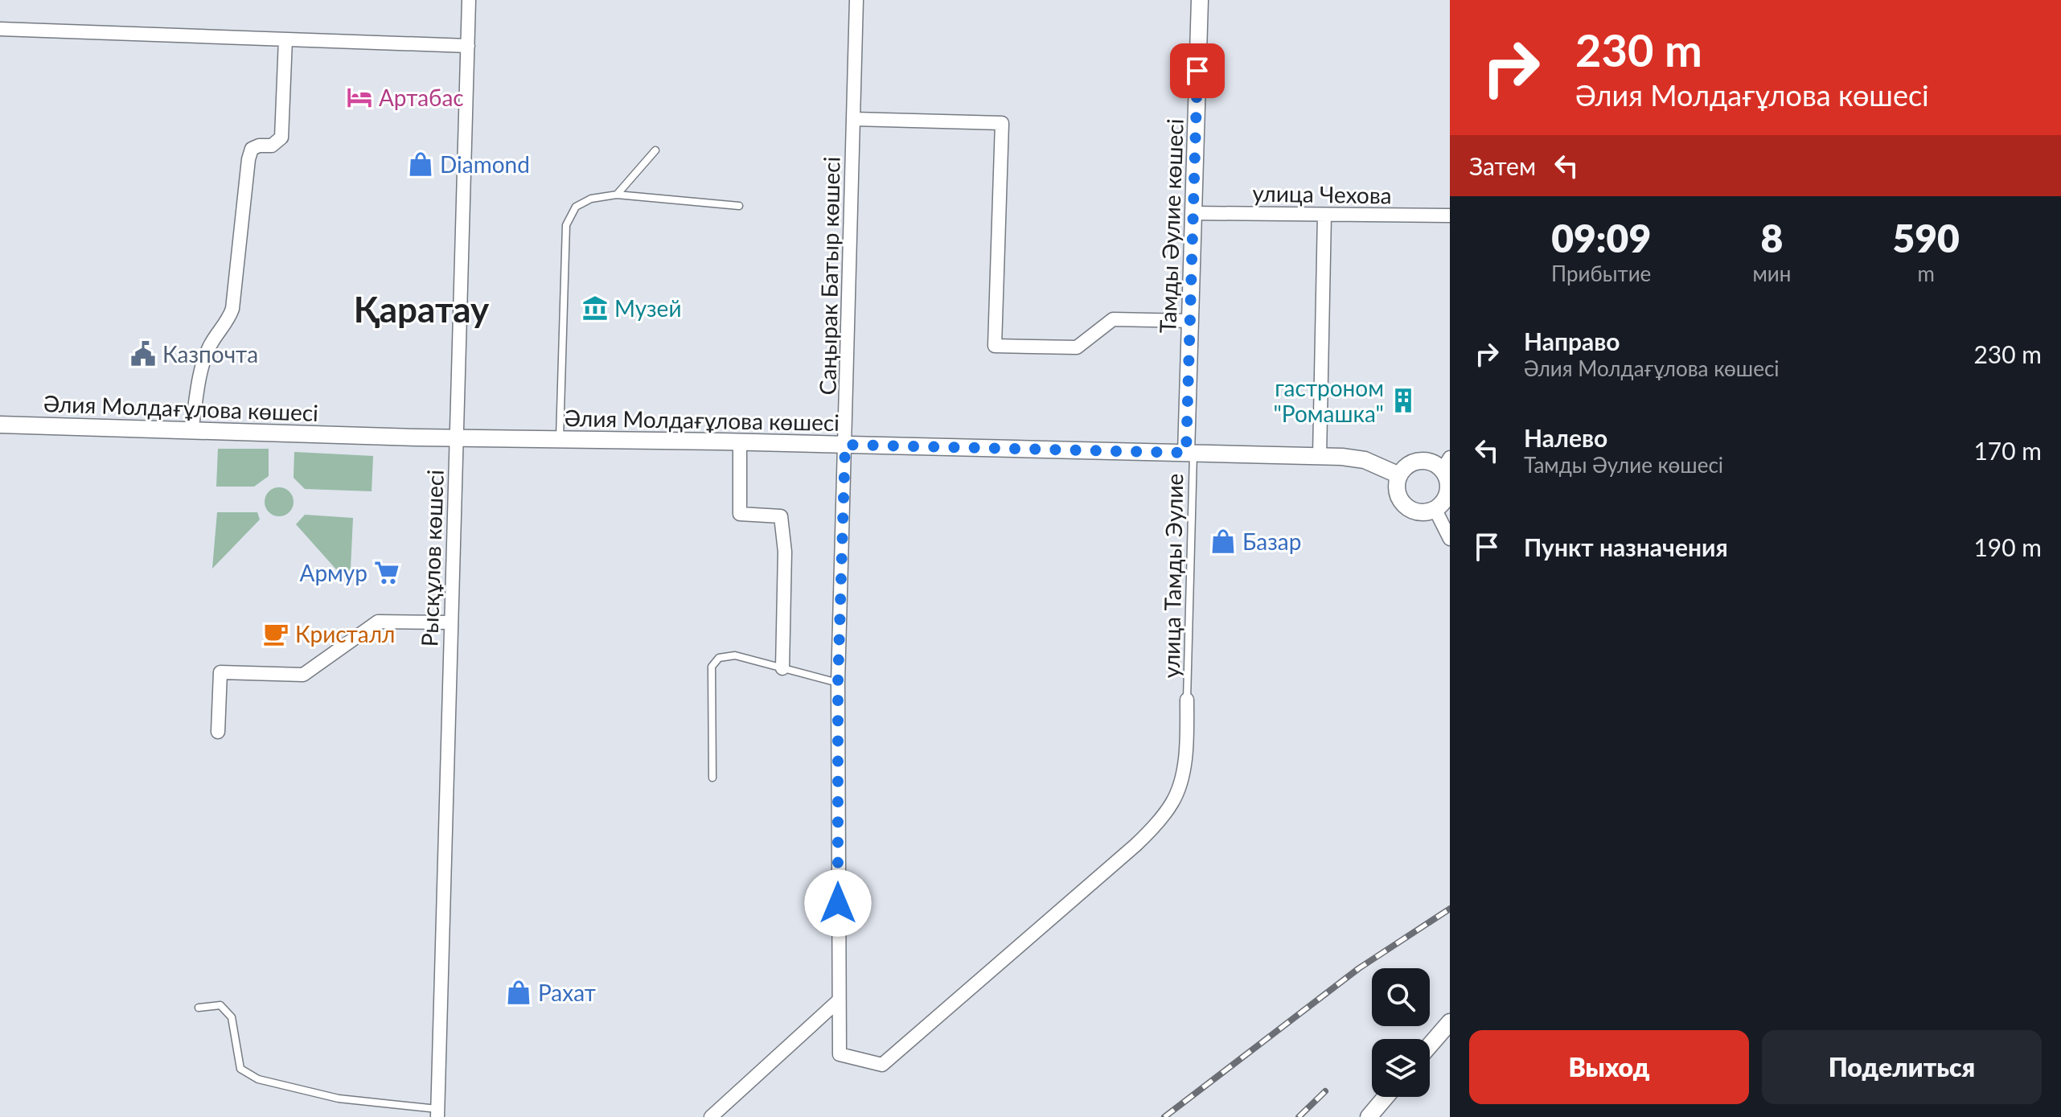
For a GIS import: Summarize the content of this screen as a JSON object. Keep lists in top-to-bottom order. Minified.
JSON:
{"streets":{"street":["улица Чехова","Тамды Әулие көшесі","Саңырак Батыр көшесі","Әлия Молдағұлова көшесі","Рысқұлов көшесі"],"lane":["улица Тамды Эулие"]},"crossings":[["улица Чехова","Тамды Әулие көшесі"],["Тамды Әулие көшесі","Әлия Молдағұлова көшесі"],["Тамды Әулие көшесі","улица Тамды Эулие"],["Саңырак Батыр көшесі","Әлия Молдағұлова көшесі"],["Саңырак Батыр көшесі","улица Тамды Эулие"],["Әлия Молдағұлова көшесі","Рысқұлов көшесі"],["Әлия Молдағұлова көшесі","улица Тамды Эулие"]],"districts":["Қаратау"],"places":{"hotel":["Артабас"],"shop":["Diamond","Базар","Рахат"],"museum":["Музей"],"public building":["Казпочта"],"building":["гастроном \"Ромашка\""],"supermarket":["Армур"],"cafe":["Кристалл"]},"page":{"turn":["230 m","Әлия Молдағұлова көшесі"],"then":"Затем","eta":["09:09","Прибытие","8","мин","590","m"],"list":[{"name":"Направо","note":"Әлия Молдағұлова көшесі","value":"230 m"},{"name":"Налево","note":"Тамды Әулие көшесі","value":"170 m"},{"name":"Пункт назначения","value":"190 m"}],"buttons":["Выход","Поделиться"]}}
